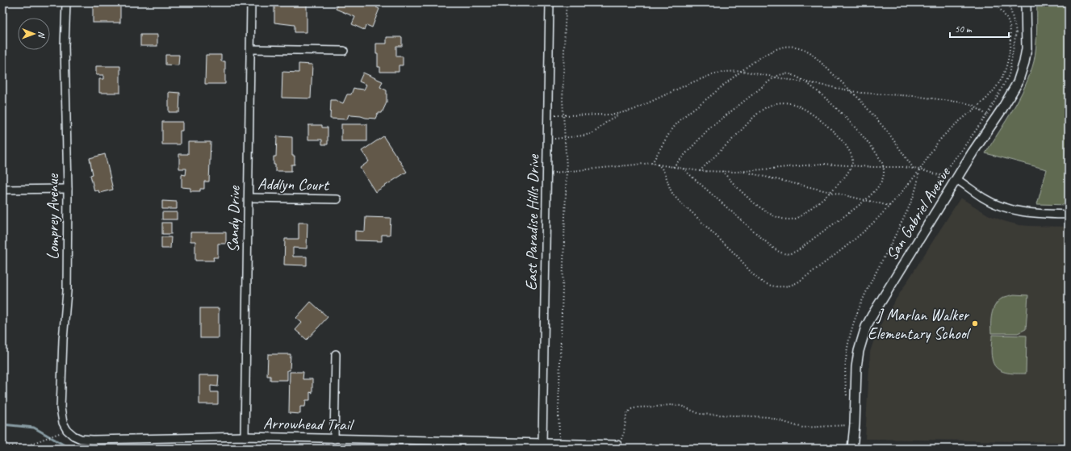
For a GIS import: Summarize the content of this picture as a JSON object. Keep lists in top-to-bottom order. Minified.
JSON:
{"streets":{"street":["Addlyn Court","San Gabriel Avenue","Lomprey Avenue","Sandy Drive","East Paradise Hills Drive","Arrowhead Trail"]},"crossings":[["Addlyn Court","Sandy Drive"],["Lomprey Avenue","Arrowhead Trail"],["Sandy Drive","Arrowhead Trail"],["East Paradise Hills Drive","Arrowhead Trail"]],"places":["J Marlan Walker Elementary School"],"scale_bar":"50 m","north":"right"}
